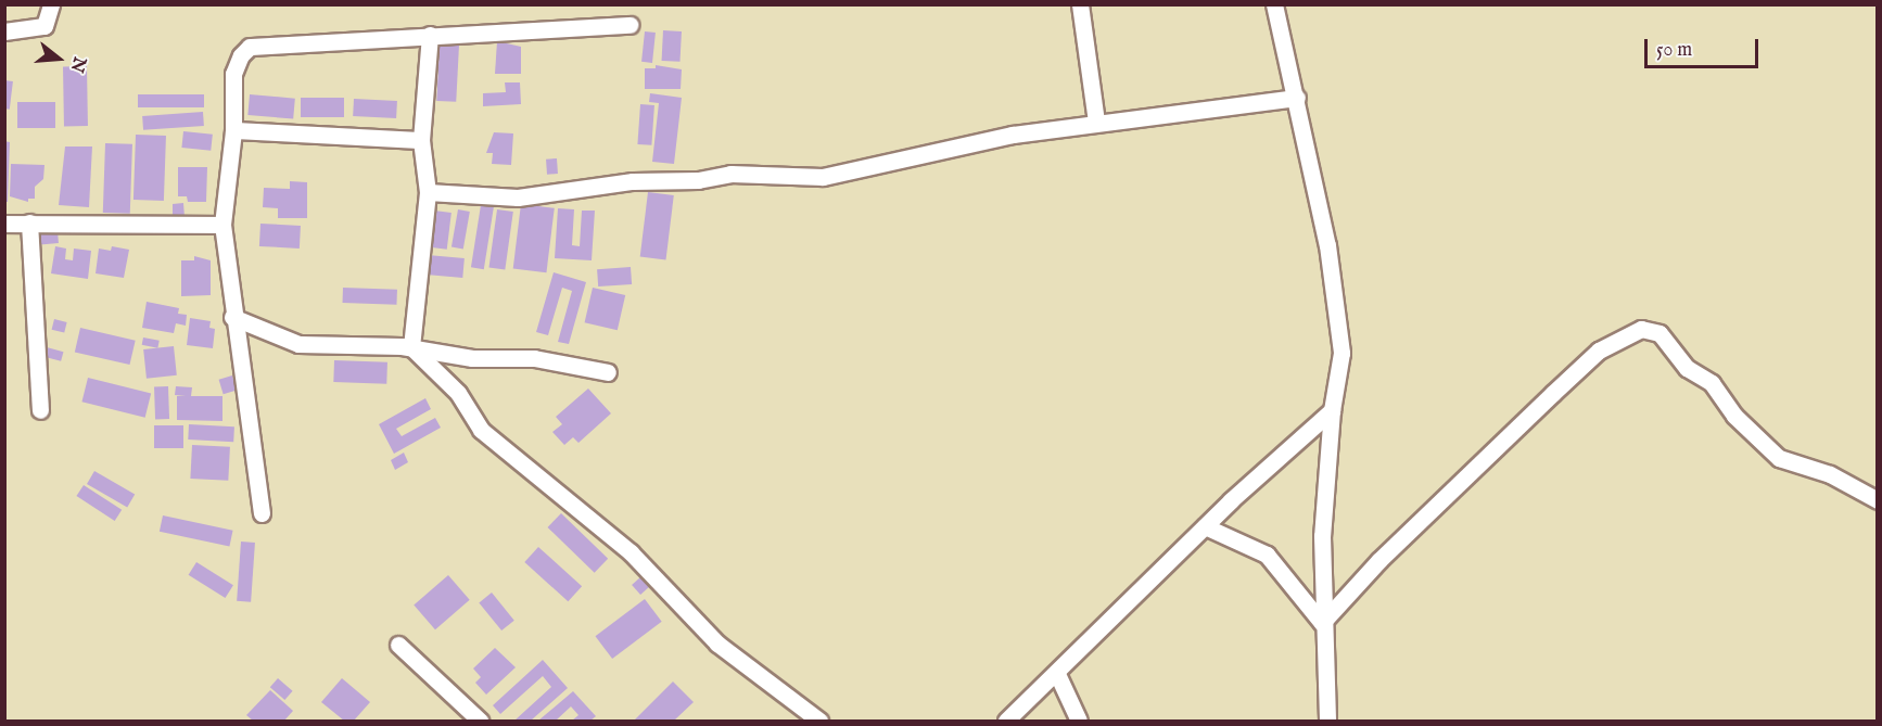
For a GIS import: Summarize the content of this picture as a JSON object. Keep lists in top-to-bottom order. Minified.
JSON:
{"scale_bar":"50 m","north":"right"}
